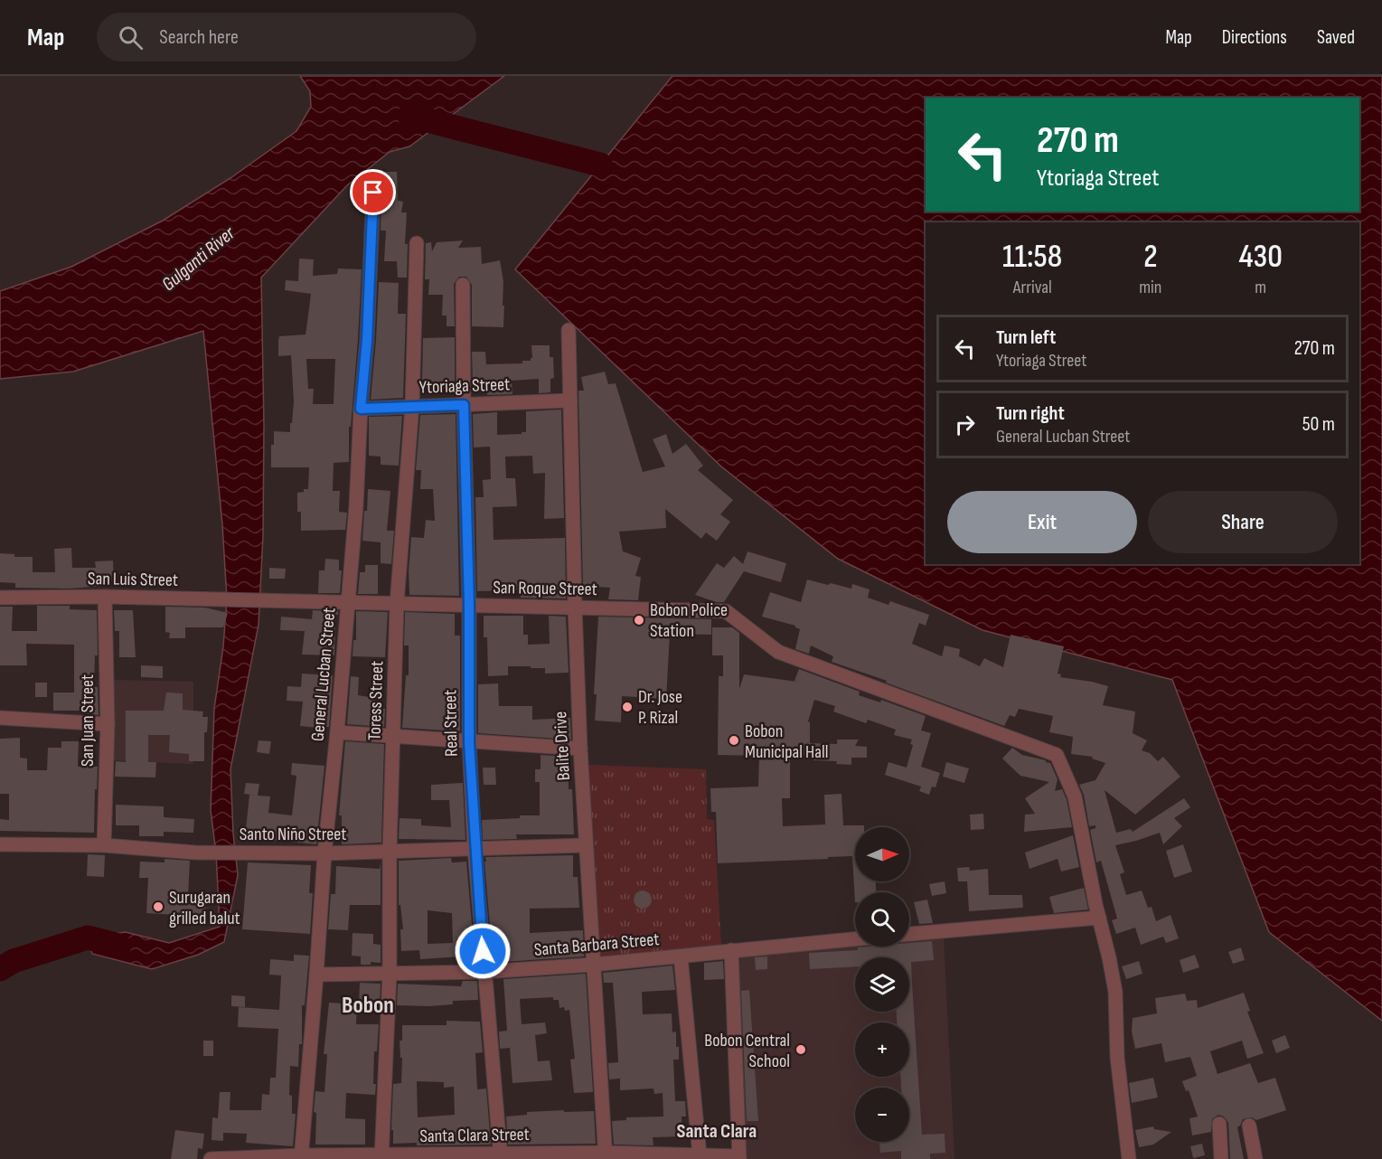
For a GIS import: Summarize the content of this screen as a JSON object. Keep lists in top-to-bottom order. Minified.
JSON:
{"streets":{"street":["Ytoriaga Street","San Luis Street","San Roque Street","General Lucban Street","Toress Street","San Juan Street","Real Street","Balite Drive","Santo Niño Street","Santa Barbara Street","Santa Clara Street"]},"crossings":[["Ytoriaga Street","General Lucban Street"],["Ytoriaga Street","Toress Street"],["Ytoriaga Street","Real Street"],["Ytoriaga Street","Balite Drive"],["San Luis Street","San Roque Street"],["San Luis Street","San Juan Street"],["San Roque Street","General Lucban Street"],["San Roque Street","Toress Street"],["San Roque Street","Real Street"],["San Roque Street","Balite Drive"],["General Lucban Street","Santo Niño Street"],["General Lucban Street","Santa Barbara Street"],["General Lucban Street","Santa Clara Street"],["Toress Street","Santo Niño Street"],["Toress Street","Santa Barbara Street"],["Toress Street","Santa Clara Street"],["San Juan Street","Santo Niño Street"],["Real Street","Santo Niño Street"],["Real Street","Santa Barbara Street"],["Real Street","Santa Clara Street"],["Balite Drive","Santo Niño Street"],["Balite Drive","Santa Barbara Street"],["Balite Drive","Santa Clara Street"]],"districts":["Bobon","Santa Clara"],"water":["Gulganti River"],"places":["Bobon Police Station","Dr. Jose P. Rizal","Bobon Municipal Hall","Surugaran grilled balut","Bobon Central School"],"north":"right","page":{"header":"Map","search":"Search here","nav":["Map","Directions","Saved"],"turn":["270 m","Ytoriaga Street"],"eta":["11:58","Arrival","2","min","430","m"],"list":[{"name":"Turn left","note":"Ytoriaga Street","value":"270 m"},{"name":"Turn right","note":"General Lucban Street","value":"50 m"}],"buttons":["Exit","Share"],"map_buttons":["+","−"]}}
